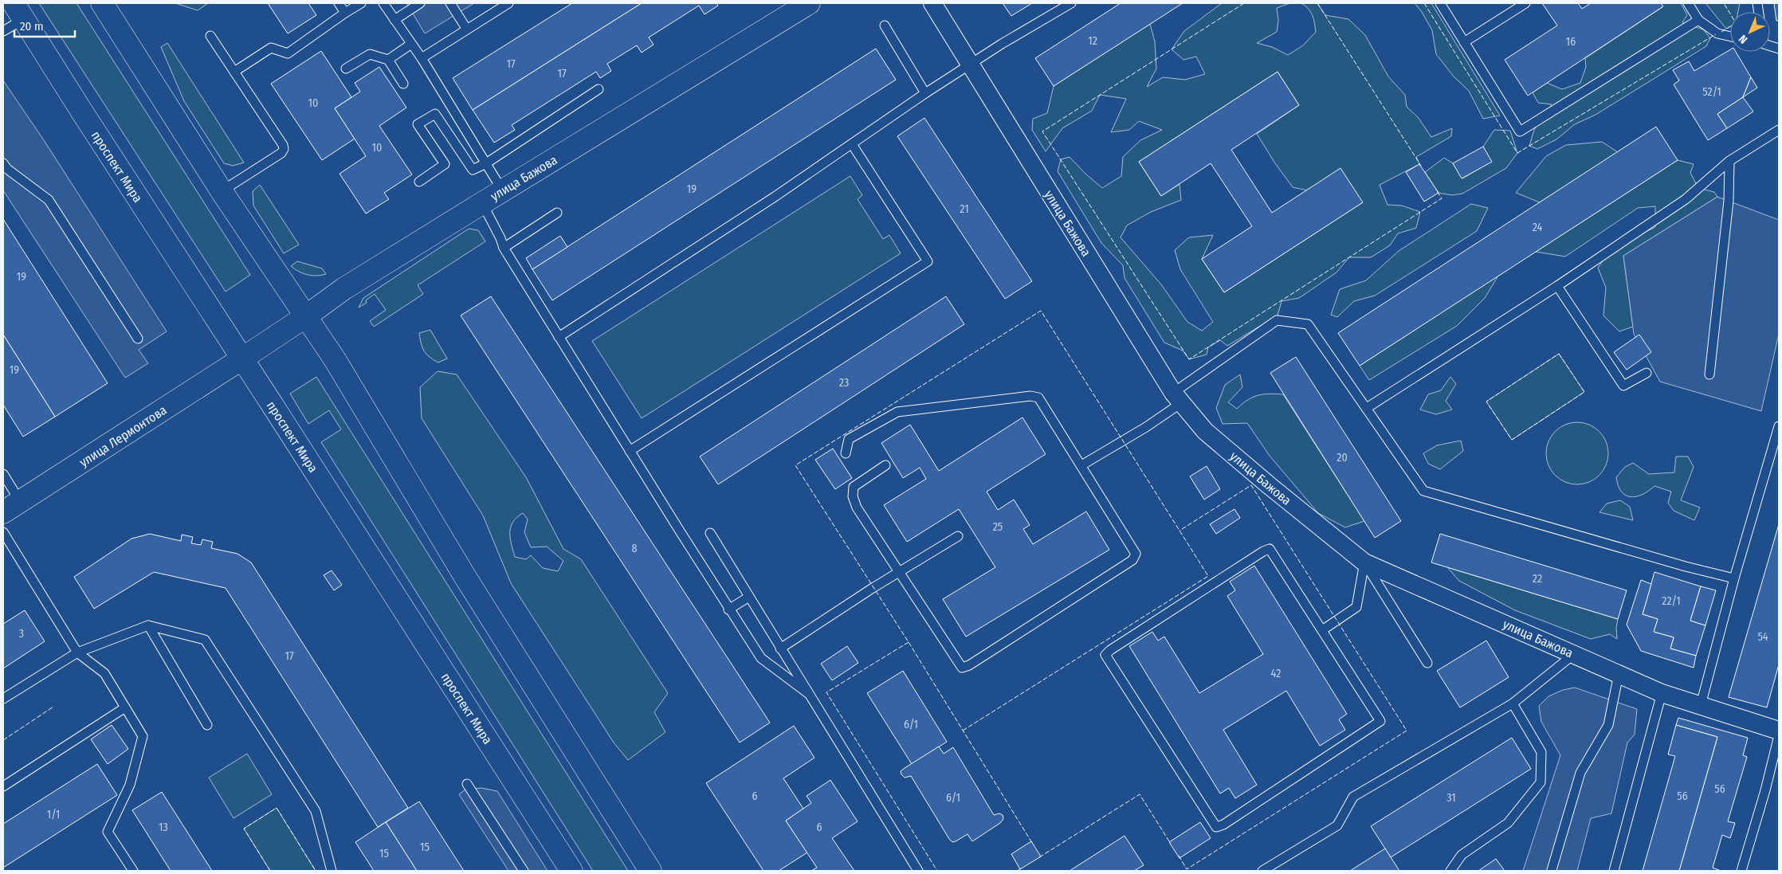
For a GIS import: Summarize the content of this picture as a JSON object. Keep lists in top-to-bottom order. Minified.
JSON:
{"streets":{"main road":["проспект Мира","улица Бажова","улица Лермонтова"]},"crossings":[["проспект Мира","улица Бажова"],["проспект Мира","улица Лермонтова"],["улица Бажова","улица Лермонтова"]],"house_numbers":["12","16","17","17","52/1","10","10","19","21","24","19","19","23","20","25","8","22","22/1","3","54","17","42","6/1","56","6","56","6/1","31","1/1","13","6","15","15"],"scale_bar":"20 m","north":"bottom left"}
